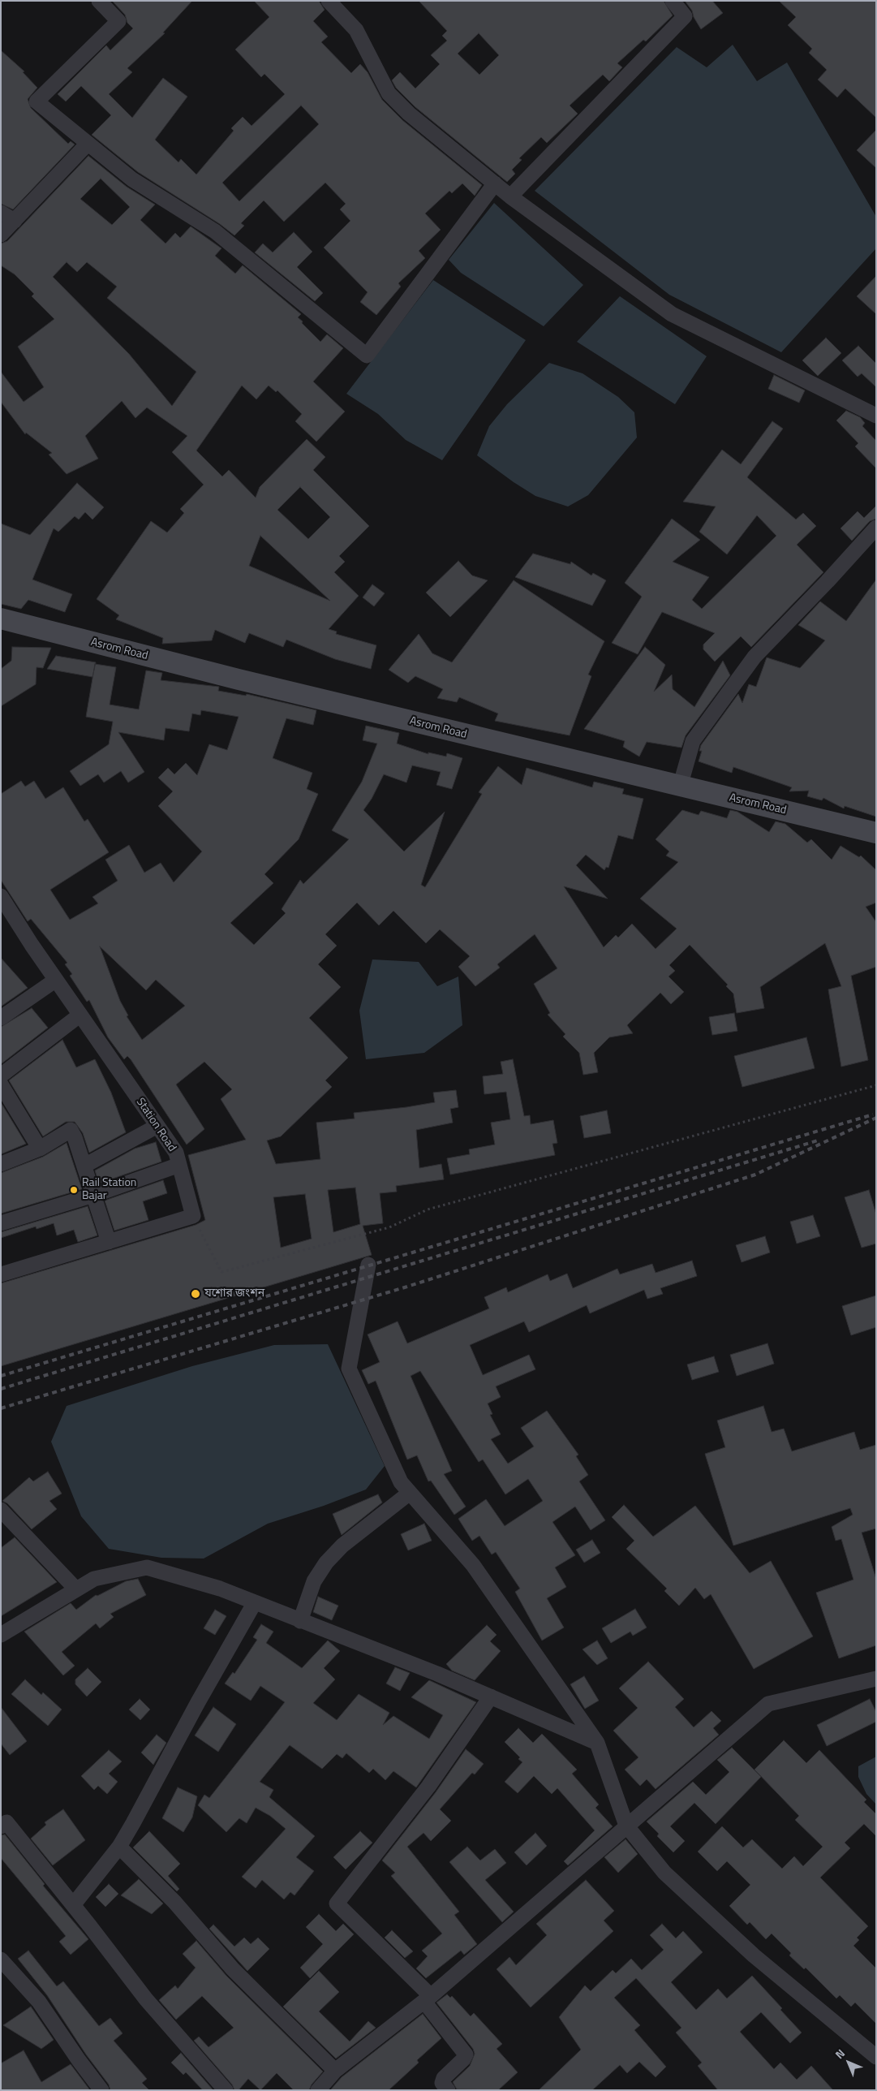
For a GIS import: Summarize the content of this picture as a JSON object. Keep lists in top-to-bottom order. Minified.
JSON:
{"streets":{"street":["Asrom Road","Station Road"]},"places":["Rail Station Bajar","যশোর জংশন"],"north":"top left"}
